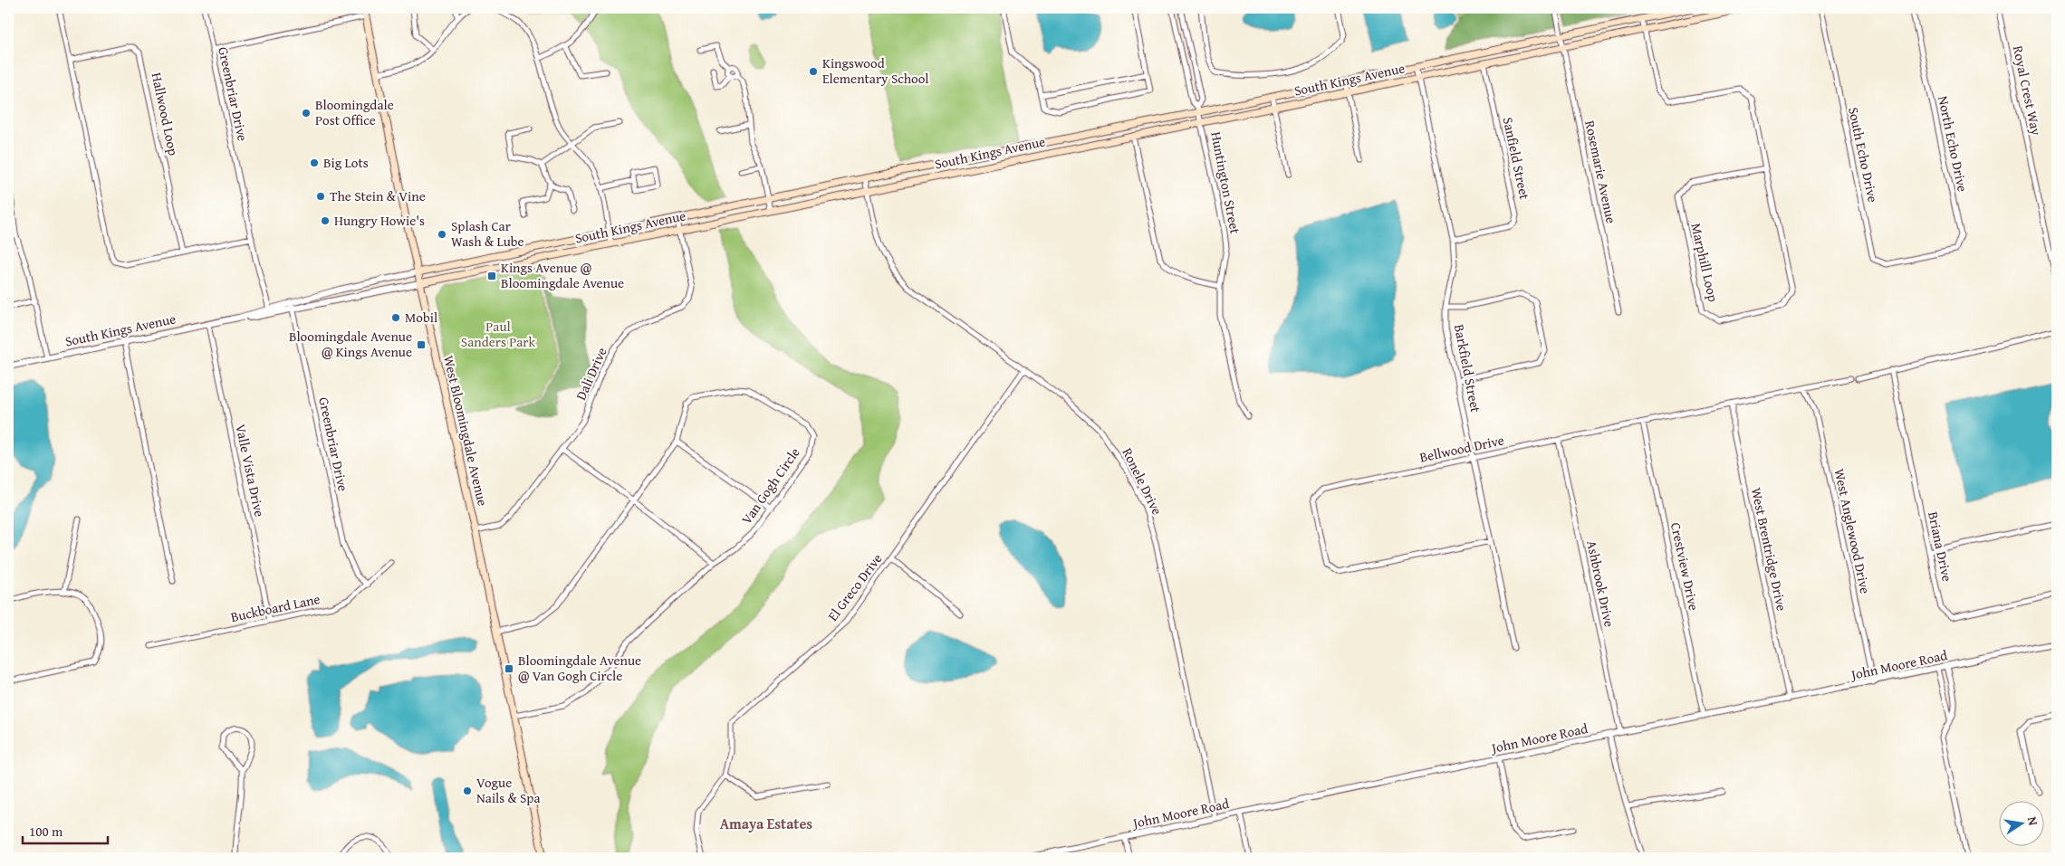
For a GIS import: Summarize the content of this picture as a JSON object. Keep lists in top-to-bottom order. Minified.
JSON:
{"streets":{"main road":["South Kings Avenue","West Bloomingdale Avenue"],"street":["Royal Crest Way","Greenbriar Drive","Hallwood Loop","North Echo Drive","South Echo Drive","Sanfield Street","Rosemarie Avenue","Huntington Street","Marphill Loop","Barkfield Street","Dali Drive","Bellwood Drive","Valle Vista Drive","Ronele Drive","Van Gogh Circle","West Anglewood Drive","Briana Drive","West Brentridge Drive","Crestview Drive","Ashbrook Drive","El Greco Drive","Buckboard Lane","John Moore Road"]},"crossings":[["South Kings Avenue","Greenbriar Drive"],["South Kings Avenue","Sanfield Street"],["South Kings Avenue","Rosemarie Avenue"],["South Kings Avenue","Huntington Street"],["South Kings Avenue","Marphill Loop"],["South Kings Avenue","Barkfield Street"],["South Kings Avenue","Dali Drive"],["South Kings Avenue","West Bloomingdale Avenue"],["South Kings Avenue","Valle Vista Drive"],["South Kings Avenue","Ronele Drive"],["Greenbriar Drive","Buckboard Lane"],["North Echo Drive","South Echo Drive"],["Sanfield Street","Barkfield Street"],["Barkfield Street","Bellwood Drive"],["Dali Drive","West Bloomingdale Avenue"],["West Bloomingdale Avenue","Van Gogh Circle"],["Bellwood Drive","West Anglewood Drive"],["Bellwood Drive","West Brentridge Drive"],["Bellwood Drive","Crestview Drive"],["Bellwood Drive","Ashbrook Drive"],["Valle Vista Drive","Buckboard Lane"],["Ronele Drive","El Greco Drive"],["Ronele Drive","John Moore Road"],["West Anglewood Drive","John Moore Road"],["West Brentridge Drive","John Moore Road"],["Crestview Drive","John Moore Road"],["Ashbrook Drive","John Moore Road"]],"districts":["Amaya Estates"],"parks":["Paul Sanders Park"],"places":{"other":["Kingswood Elementary School","Bloomingdale Post Office","Big Lots","The Stein & Vine","Hungry Howie's","Splash Car Wash & Lube","Mobil","Vogue Nails & Spa"],"transit":["Kings Avenue @ Bloomingdale Avenue","Bloomingdale Avenue @ Kings Avenue","Bloomingdale Avenue @ Van Gogh Circle"]},"scale_bar":"100 m","north":"right"}
